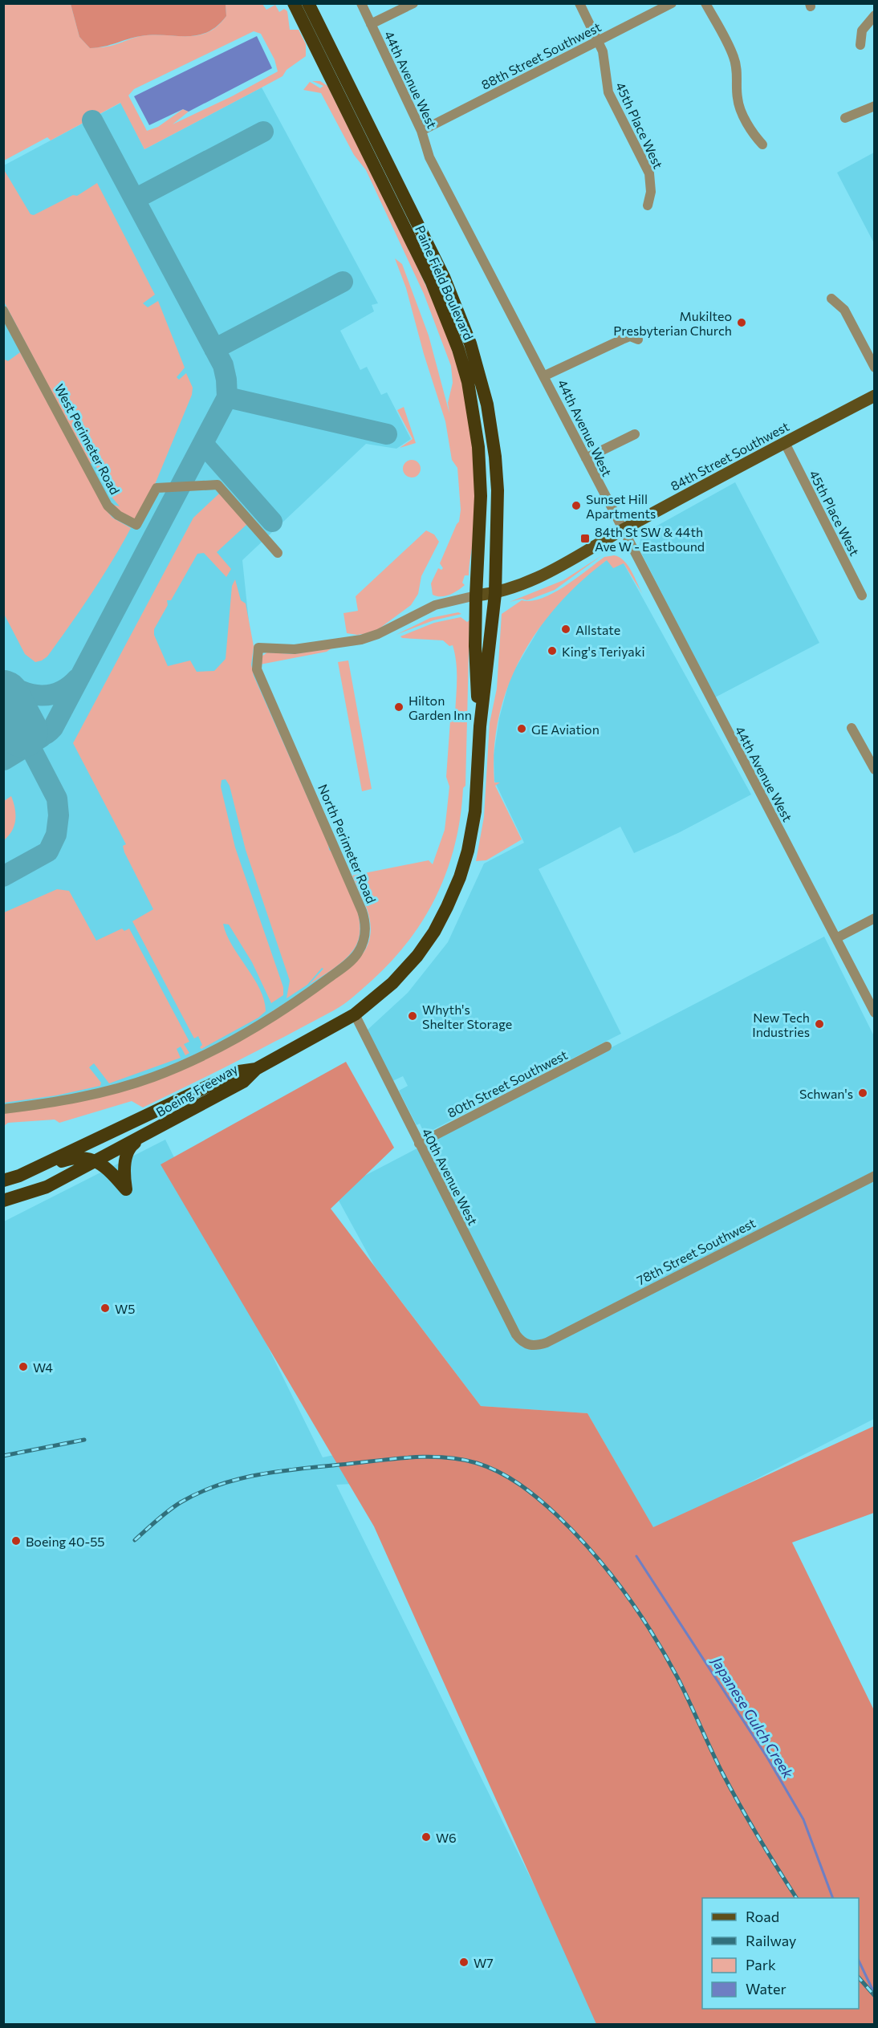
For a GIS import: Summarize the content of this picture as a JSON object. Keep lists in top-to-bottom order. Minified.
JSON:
{"streets":{"highway":["Paine Field Boulevard","Boeing Freeway"],"main road":["84th Street Southwest"],"street":["88th Street Southwest","44th Avenue West","45th Place West","West Perimeter Road","North Perimeter Road","80th Street Southwest","40th Avenue West","78th Street Southwest"]},"crossings":[["88th Street Southwest","44th Avenue West"],["88th Street Southwest","45th Place West"],["44th Avenue West","84th Street Southwest"],["45th Place West","84th Street Southwest"],["Paine Field Boulevard","84th Street Southwest"],["84th Street Southwest","North Perimeter Road"],["80th Street Southwest","40th Avenue West"],["40th Avenue West","78th Street Southwest"]],"water":["Japanese Gulch Creek"],"places":{"other":["Mukilteo Presbyterian Church","Sunset Hill Apartments","Allstate","King's Teriyaki","Hilton Garden Inn","GE Aviation","Whyth's Shelter Storage","New Tech Industries","Schwan's","W5","W4","Boeing 40-55","W6","W7"],"transit":["84th St SW & 44th Ave W - Eastbound"]},"legend":["Road","Railway","Park","Water"]}
